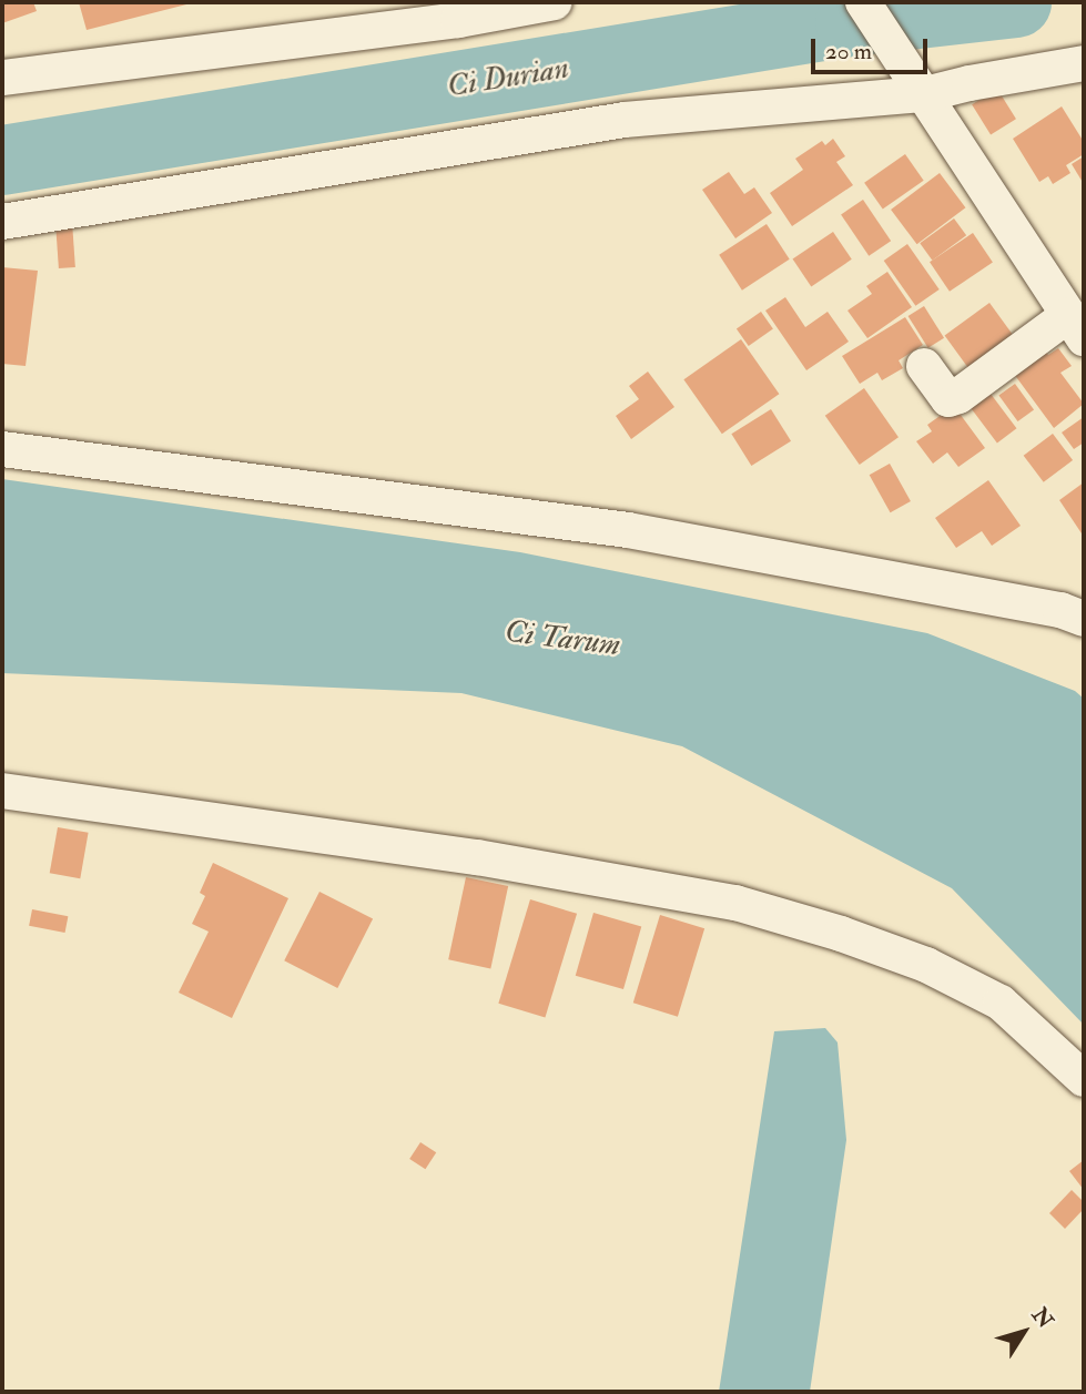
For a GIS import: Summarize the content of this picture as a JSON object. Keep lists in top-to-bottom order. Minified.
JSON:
{"water":["Ci Durian","Ci Tarum"],"scale_bar":"20 m","north":"top right"}
